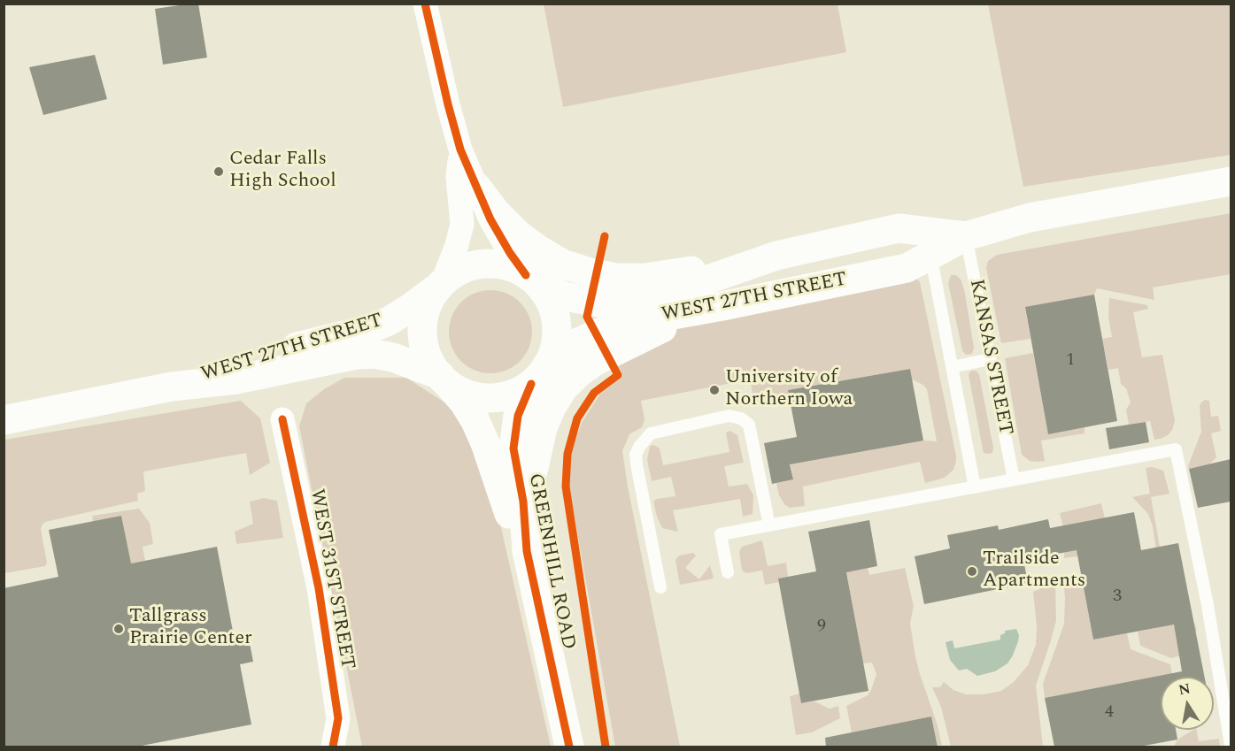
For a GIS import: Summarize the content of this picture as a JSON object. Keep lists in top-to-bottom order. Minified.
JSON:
{"streets":{"main road":["WEST 27TH STREET","GREENHILL ROAD"],"street":["WEST 31ST STREET"],"lane":["KANSAS STREET"]},"crossings":[["WEST 27TH STREET","KANSAS STREET"],["WEST 27TH STREET","GREENHILL ROAD"]],"places":["Cedar Falls High School","University of Northern Iowa","Trailside Apartments","Tallgrass Prairie Center"],"house_numbers":["1","3","9","4"],"north":"top"}
